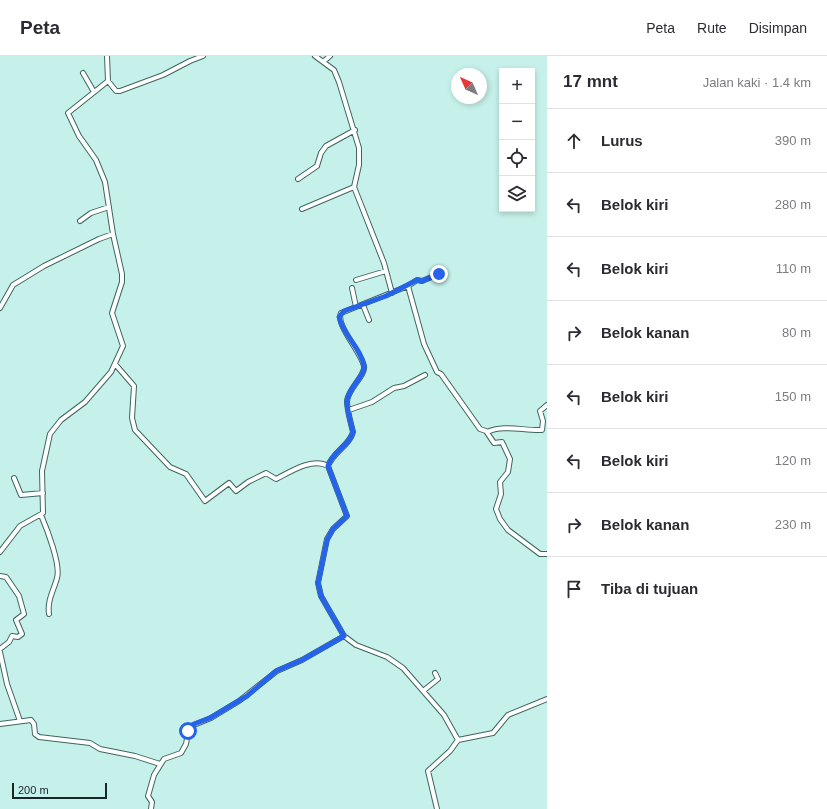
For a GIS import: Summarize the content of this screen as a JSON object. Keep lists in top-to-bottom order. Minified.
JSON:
{"scale_bar":"200 m","north":"top left","page":{"header":"Peta","nav":["Peta","Rute","Disimpan"],"heading":["17 mnt","Jalan kaki · 1.4 km"],"map_buttons":["+","−"],"list":[["Lurus","390 m"],["Belok kiri","280 m"],["Belok kiri","110 m"],["Belok kanan","80 m"],["Belok kiri","150 m"],["Belok kiri","120 m"],["Belok kanan","230 m"],"Tiba di tujuan"],"scale":"200 m"}}
